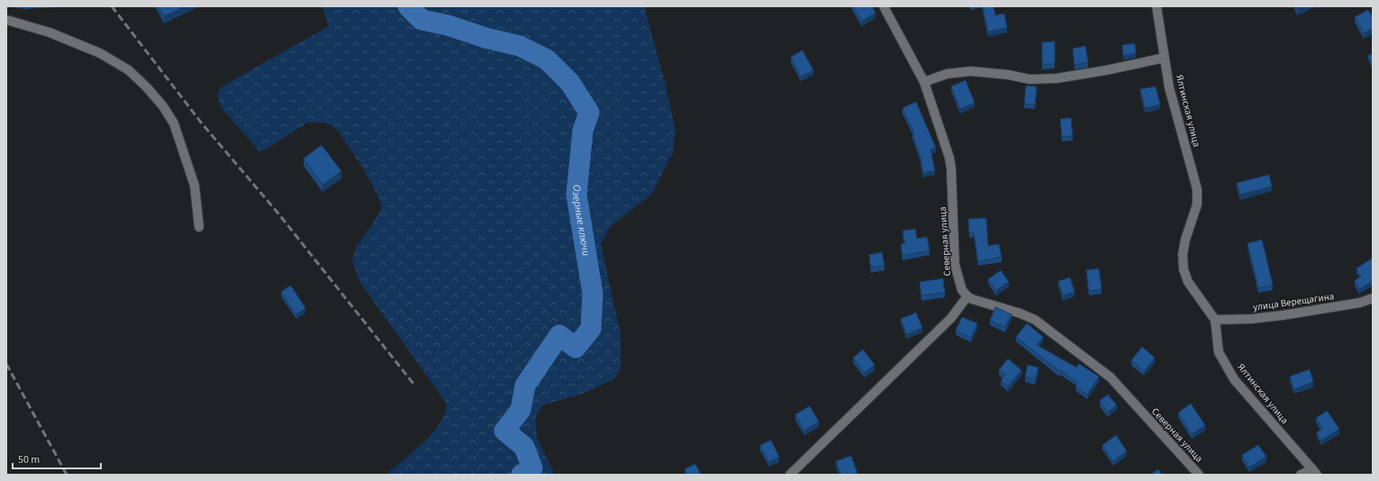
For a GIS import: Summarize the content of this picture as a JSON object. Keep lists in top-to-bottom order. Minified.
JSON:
{"streets":{"street":["Ялтинская улица","Северная улица","улица Верещагина"]},"crossings":[["Ялтинская улица","улица Верещагина"]],"water":["Озерные ключи"],"scale_bar":"50 m"}
